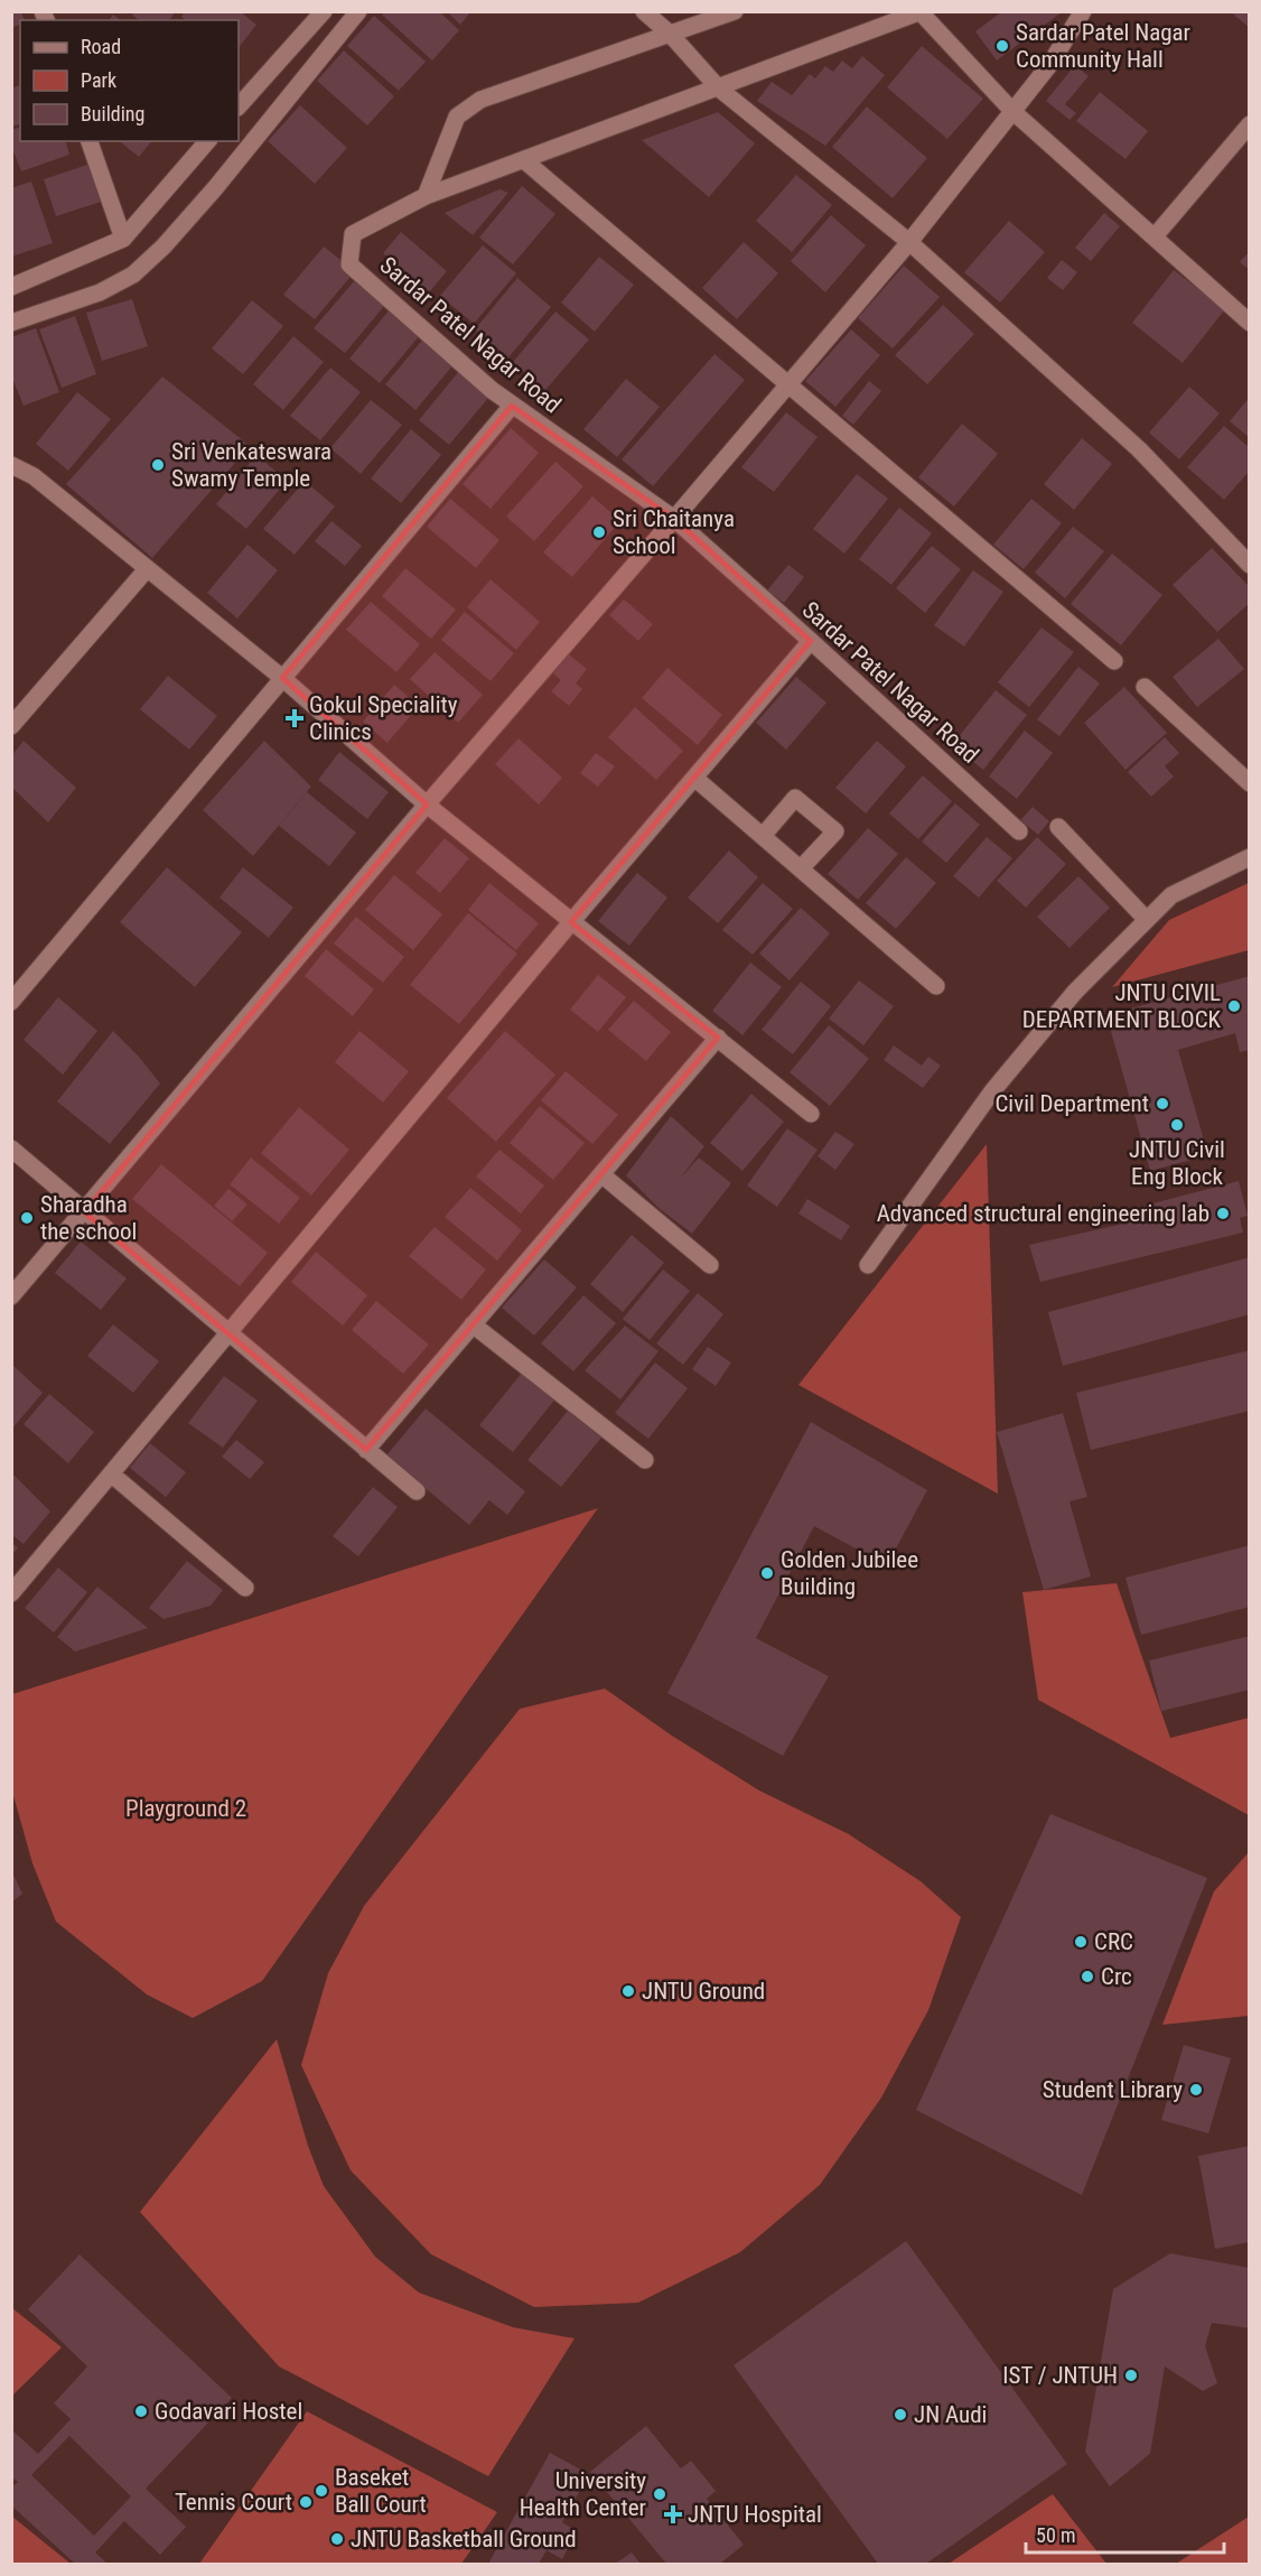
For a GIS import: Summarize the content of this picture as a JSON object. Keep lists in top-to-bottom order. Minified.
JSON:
{"streets":{"street":["Sardar Patel Nagar Road"]},"parks":["Playground 2"],"places":{"other":["Sardar Patel Nagar Community Hall","Sri Venkateswara Swamy Temple","Sri Chaitanya School","JNTU CIVIL DEPARTMENT BLOCK","Civil Department","JNTU Civil Eng Block","Advanced structural engineering lab","Sharadha the school","Golden Jubilee Building","CRC","Crc","JNTU Ground","Student Library","IST / JNTUH","Godavari Hostel","JN Audi","Baseket Ball Court","University Health Center","Tennis Court","JNTU Basketball Ground"],"health":["Gokul Speciality Clinics","JNTU Hospital"]},"legend":["Road","Park","Building"],"scale_bar":"50 m"}
